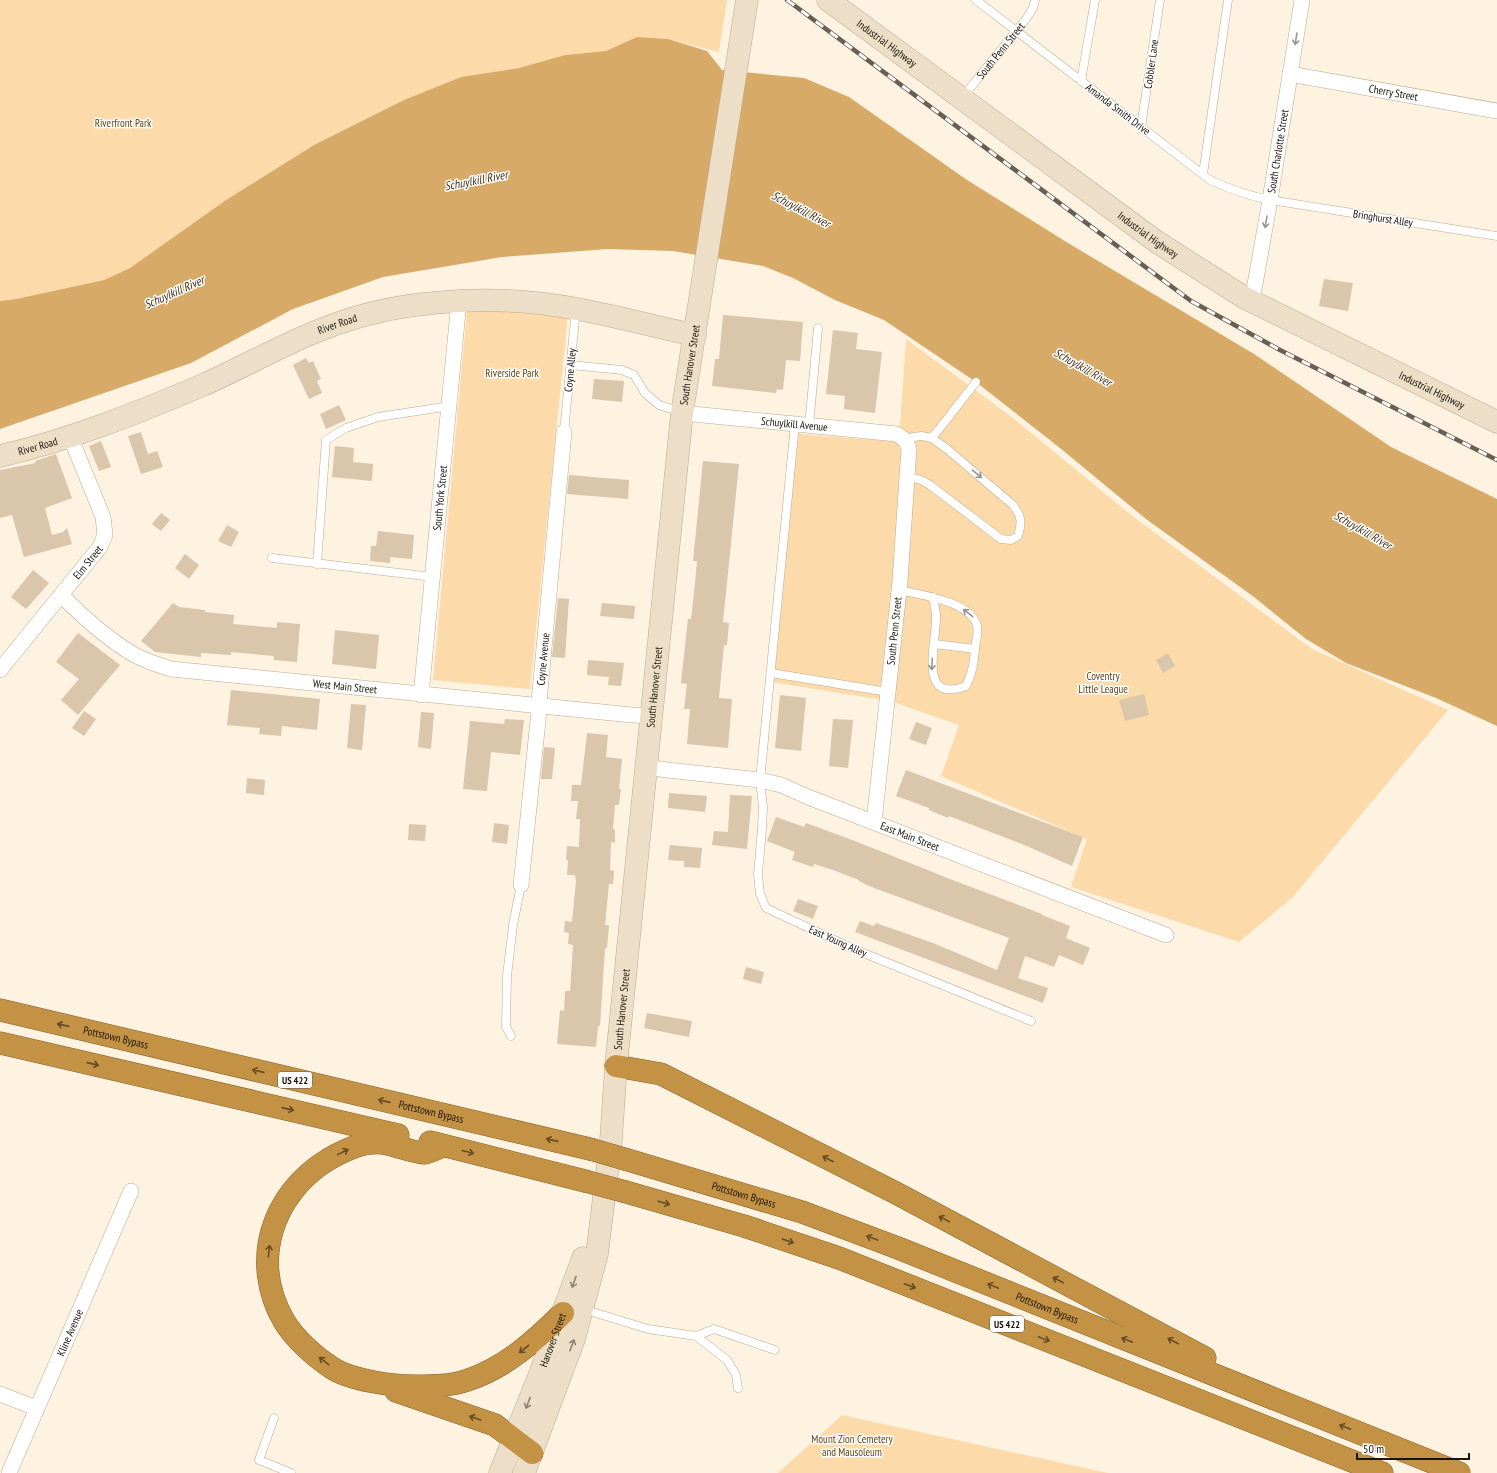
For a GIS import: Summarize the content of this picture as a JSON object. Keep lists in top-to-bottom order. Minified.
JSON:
{"streets":{"highway":["Pottstown Bypass","US 422"],"main road":["Industrial Highway","River Road","South Hanover Street","Hanover Street"],"street":["South Penn Street","Cherry Street","South Charlotte Street","Schuylkill Avenue","South York Street","Elm Street","Coyne Avenue","West Main Street","East Main Street","Kline Avenue"],"lane":["Cobbler Lane","Amanda Smith Drive","Bringhurst Alley","Coyne Alley","East Young Alley"]},"crossings":[["Industrial Highway","South Penn Street"],["Industrial Highway","South Charlotte Street"],["South Penn Street","Amanda Smith Drive"],["South Penn Street","Schuylkill Avenue"],["South Penn Street","East Main Street"],["Cobbler Lane","Amanda Smith Drive"],["Cherry Street","South Charlotte Street"],["Amanda Smith Drive","South Charlotte Street"],["Amanda Smith Drive","Bringhurst Alley"],["South Charlotte Street","Bringhurst Alley"],["River Road","South Hanover Street"],["River Road","Coyne Alley"],["River Road","South York Street"],["River Road","Elm Street"],["South Hanover Street","Schuylkill Avenue"],["South Hanover Street","West Main Street"],["South Hanover Street","East Main Street"],["South Hanover Street","Hanover Street"],["Coyne Alley","Coyne Avenue"],["South York Street","West Main Street"],["Elm Street","West Main Street"],["Coyne Avenue","West Main Street"],["East Main Street","East Young Alley"]],"one_way":["South Charlotte Street"],"water":["Schuylkill River"],"parks":["Riverfront Park","Riverside Park","Coventry Little League","Mount Zion Cemetery and Mausoleum"],"scale_bar":"50 m"}
